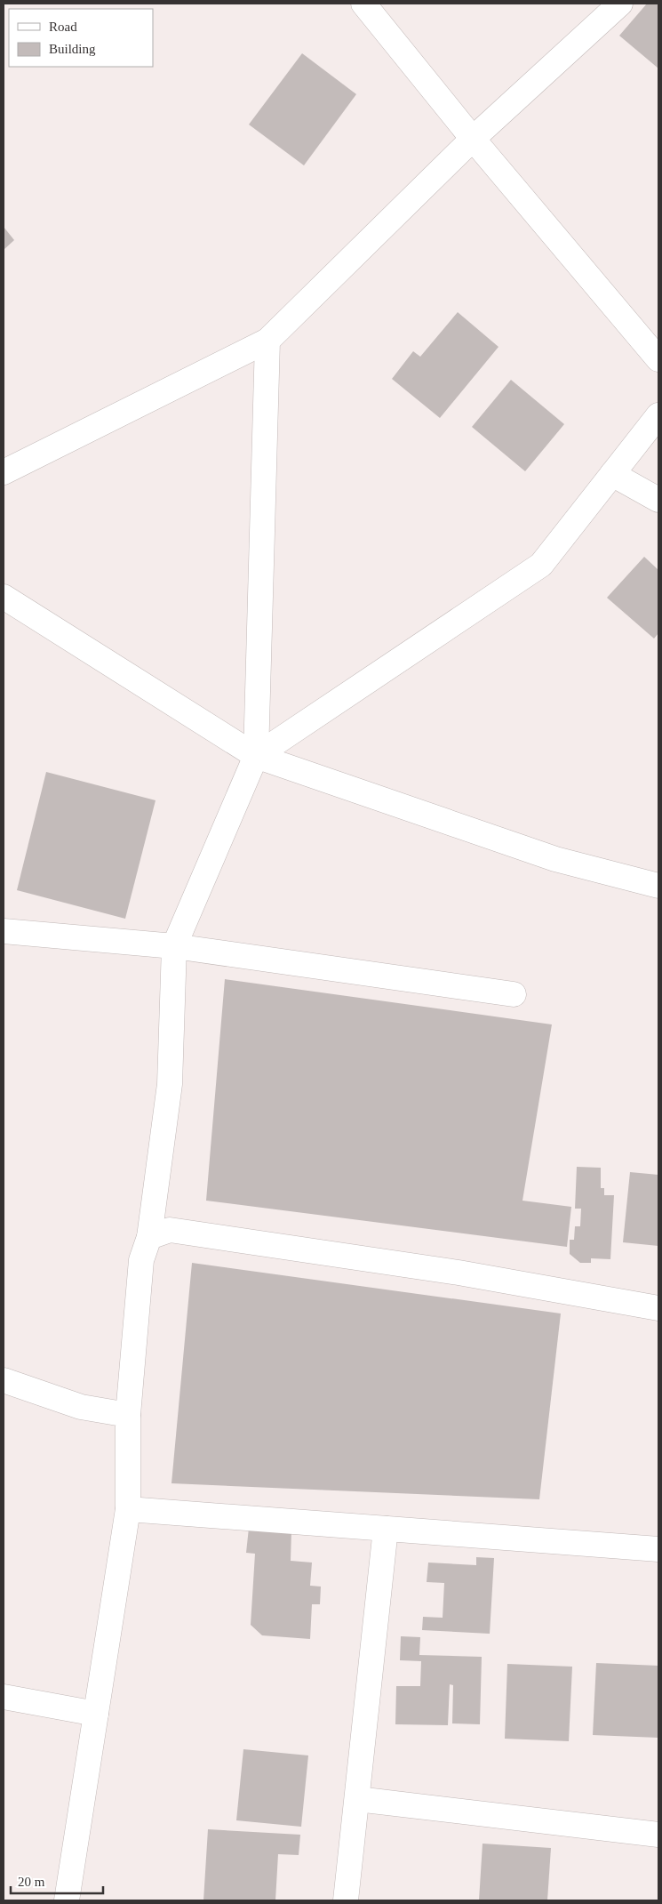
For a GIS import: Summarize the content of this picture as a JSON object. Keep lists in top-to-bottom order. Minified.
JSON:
{"legend":["Road","Building"],"scale_bar":"20 m"}
